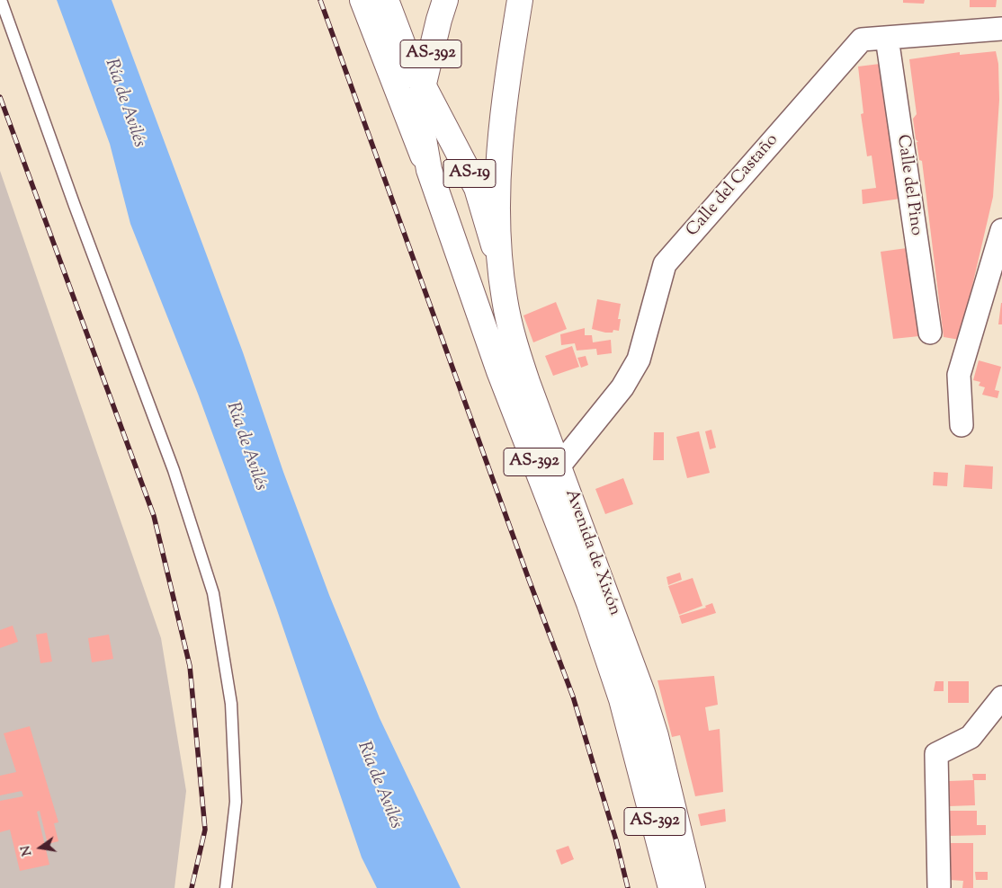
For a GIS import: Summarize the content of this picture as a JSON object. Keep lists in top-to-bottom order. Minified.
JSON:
{"streets":{"main road":["AS-392","AS-19","Avenida de Xixón"],"street":["Calle del Pino","Calle del Castaño"]},"crossings":[["AS-392","Avenida de Xixón"],["Calle del Pino","Calle del Castaño"],["Calle del Castaño","Avenida de Xixón"]],"water":["Ría de Avilés"],"north":"left"}
